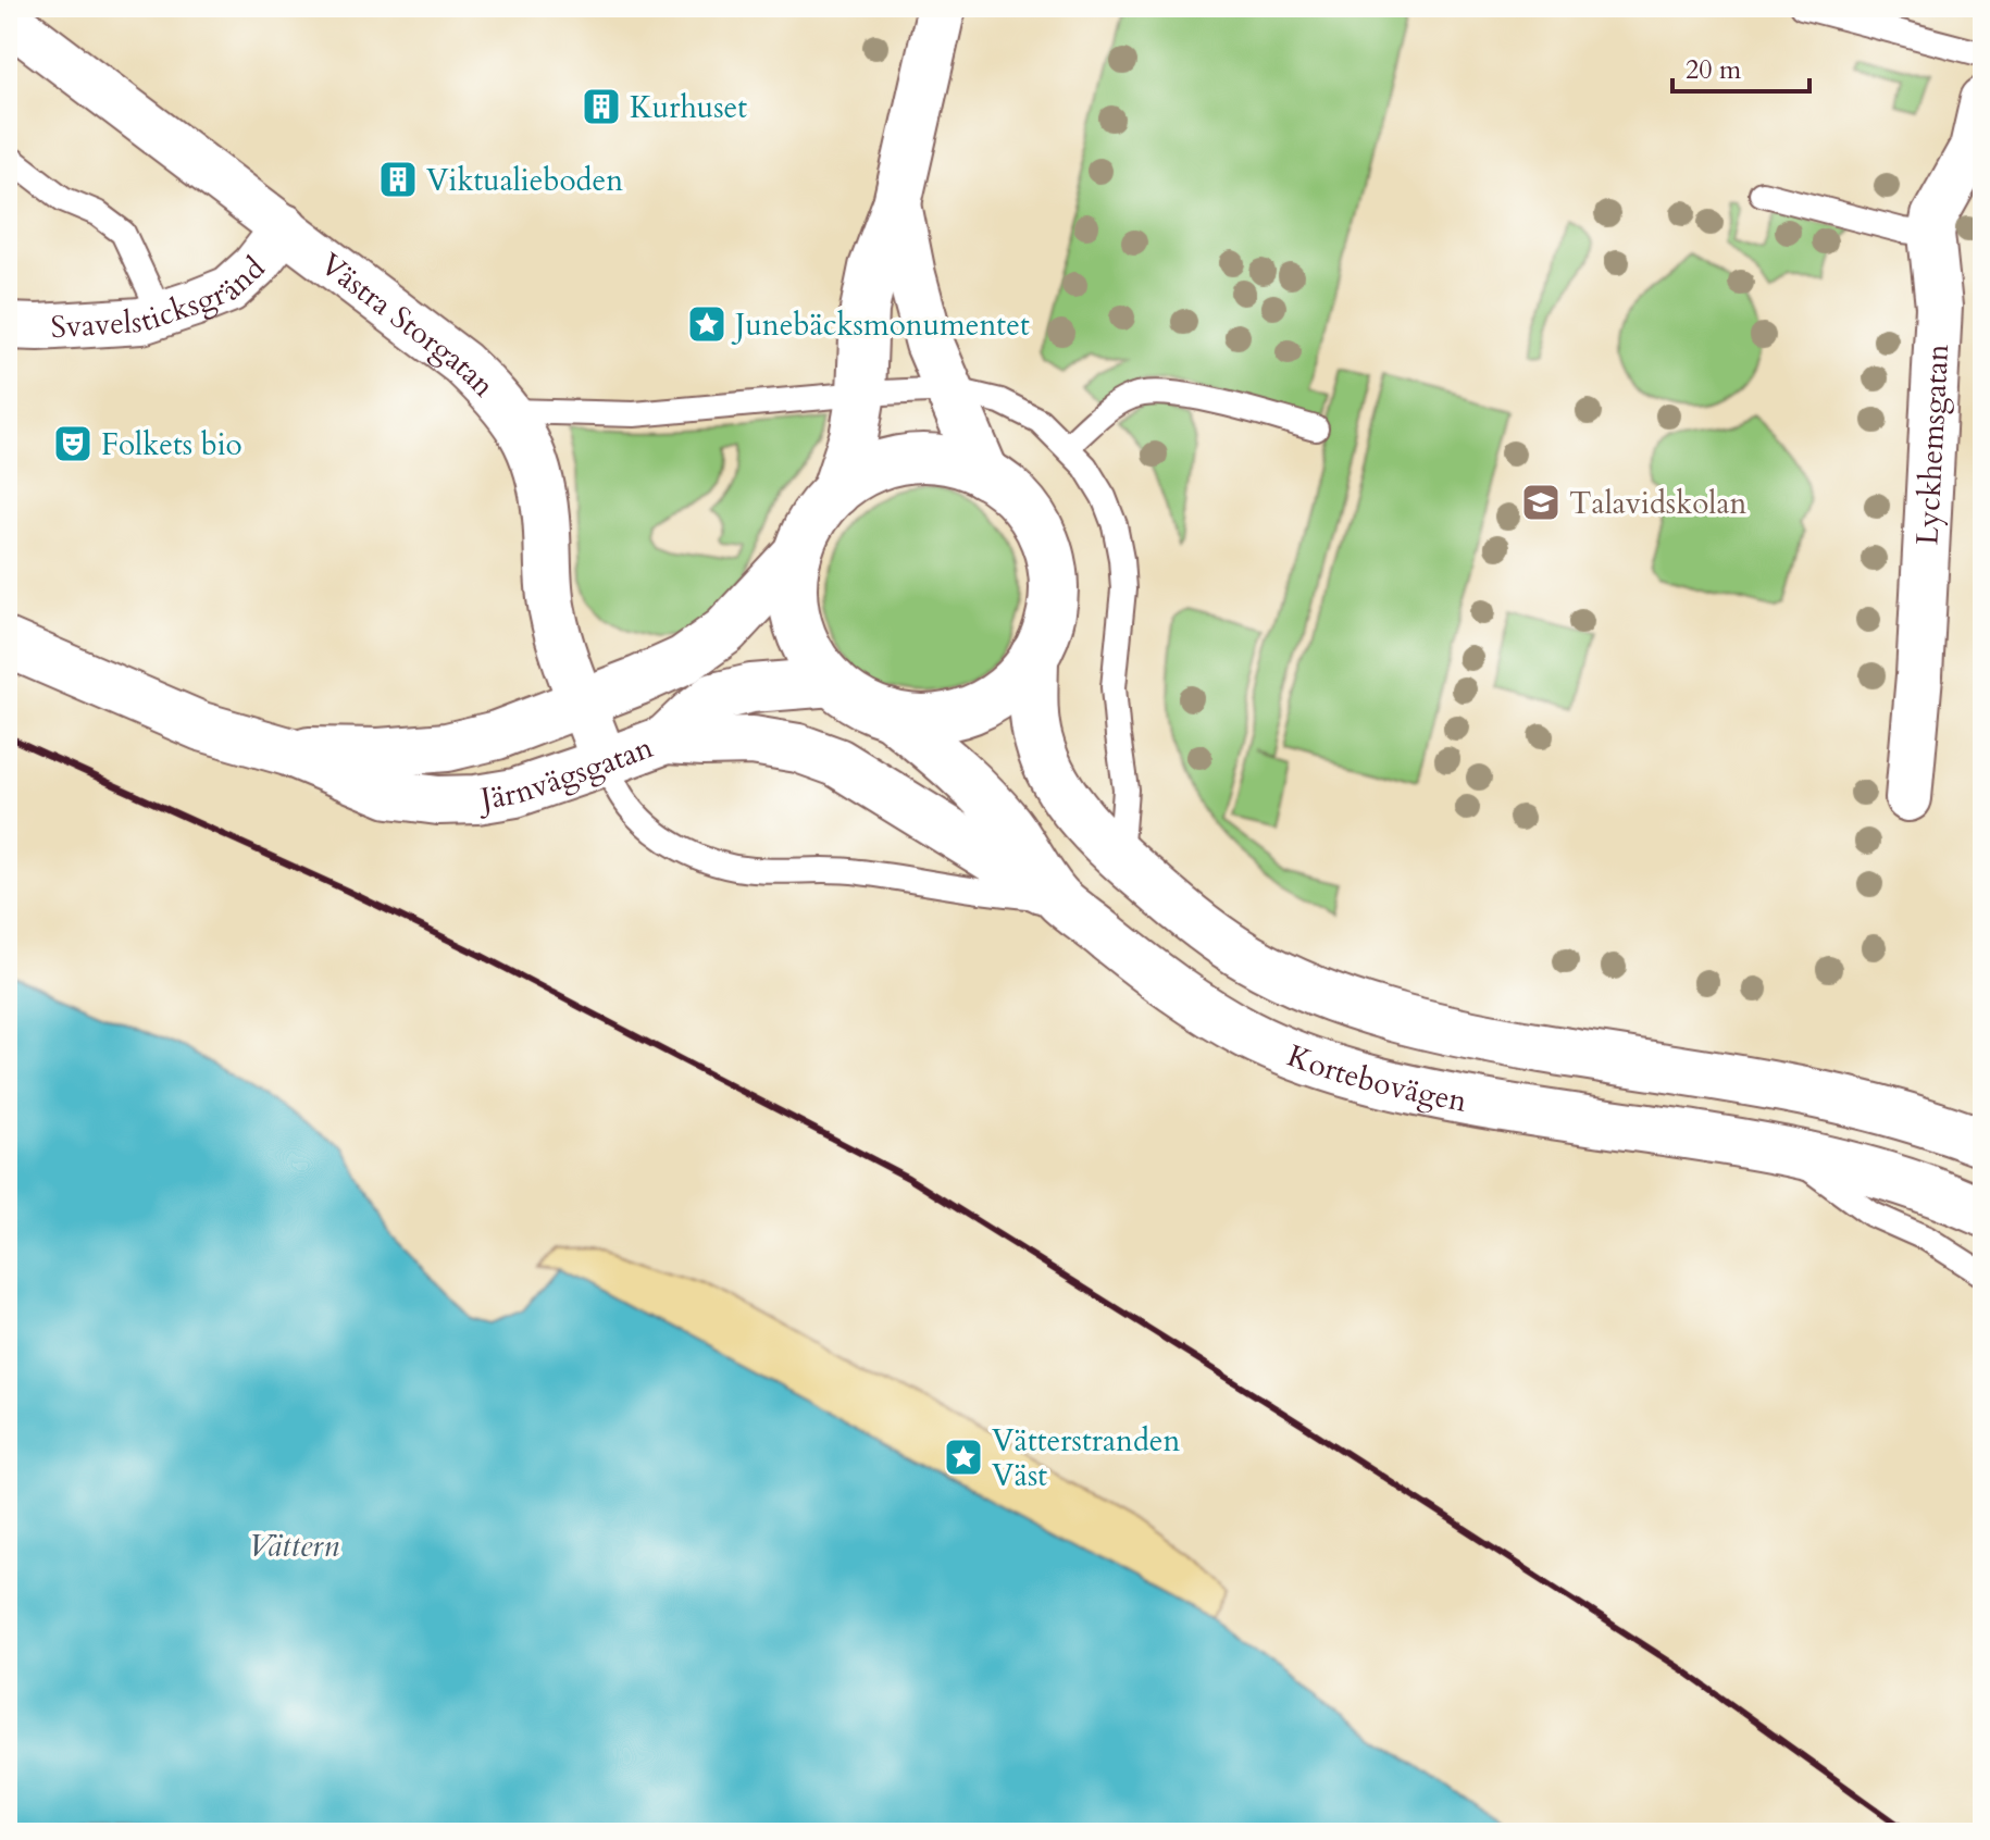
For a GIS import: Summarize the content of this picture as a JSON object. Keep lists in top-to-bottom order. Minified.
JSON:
{"streets":{"street":["Svavelsticksgränd","Västra Storgatan","Lyckhemsgatan","Järnvägsgatan","Kortebovägen"]},"crossings":[["Svavelsticksgränd","Västra Storgatan"],["Västra Storgatan","Järnvägsgatan"],["Järnvägsgatan","Kortebovägen"]],"water":["Vättern"],"places":{"building":["Kurhuset","Viktualieboden"],"place":["Junebäcksmonumentet","Vätterstranden Väst"],"theatre":["Folkets bio"],"school or university":["Talavidskolan"]},"scale_bar":"20 m"}
